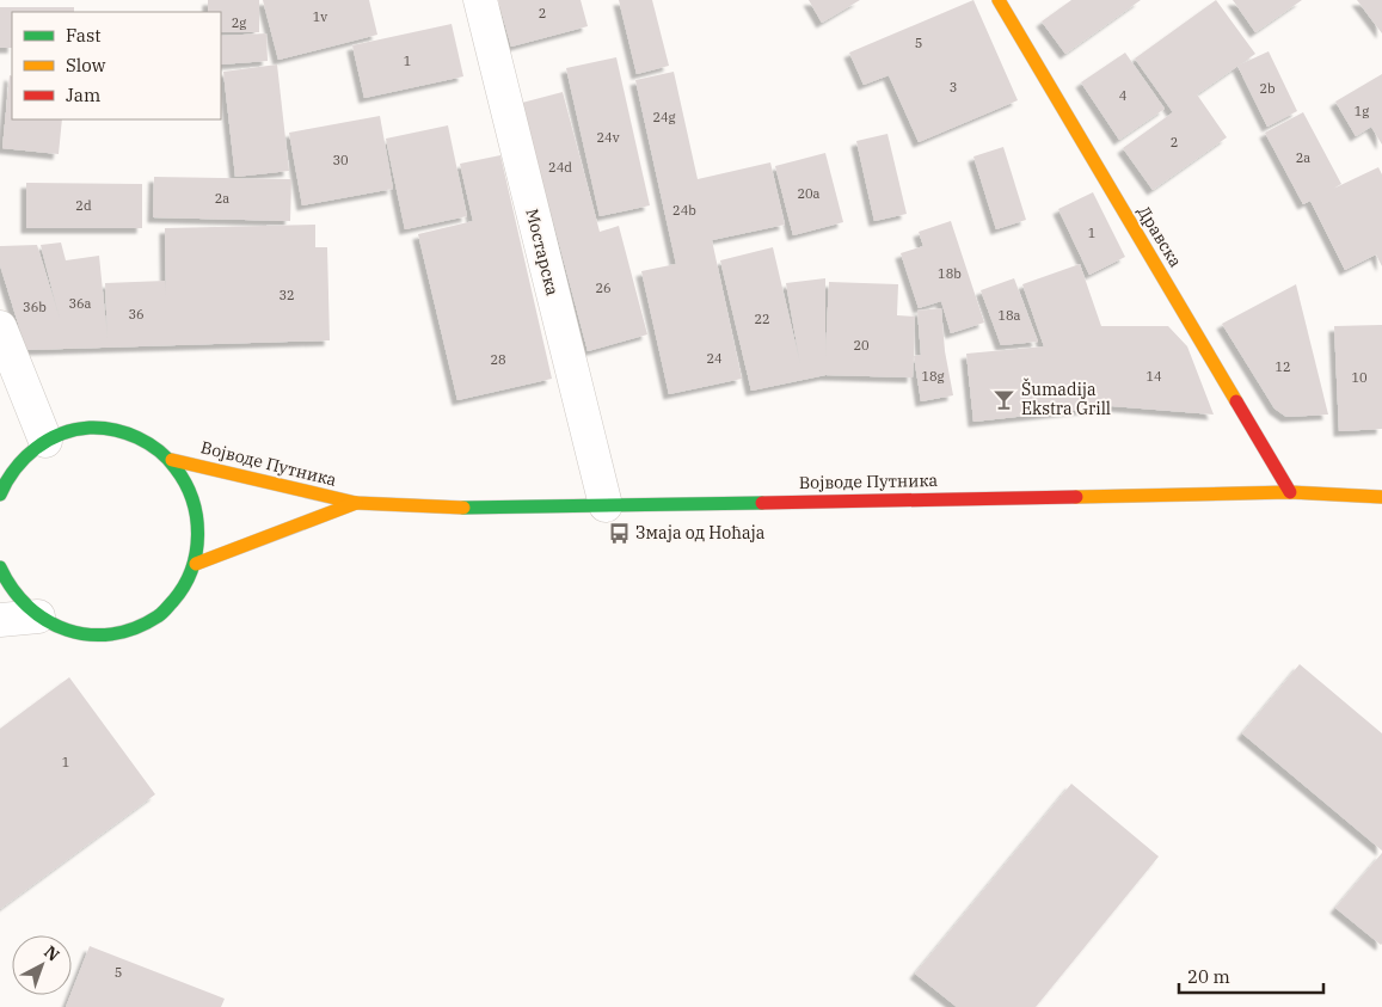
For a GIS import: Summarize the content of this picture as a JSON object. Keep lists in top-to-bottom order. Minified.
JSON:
{"streets":{"street":["Дравска","Мостарска","Војводе Путника"]},"crossings":[["Дравска","Војводе Путника"],["Мостарска","Војводе Путника"]],"places":{"bar":["Šumadija Ekstra Grill"],"bus stop":["Змаја од Ноћаја"]},"house_numbers":["2","1v","2g","5","1","3","2b","4","1g","24g","24v","2","2a","30","24d","20a","2a","2d","24b","1","18b","26","32","36a","36b","36","18a","22","20","24","28","12","18g","14","10","1","5"],"legend":["Fast","Slow","Jam"],"scale_bar":"20 m","north":"top right"}
